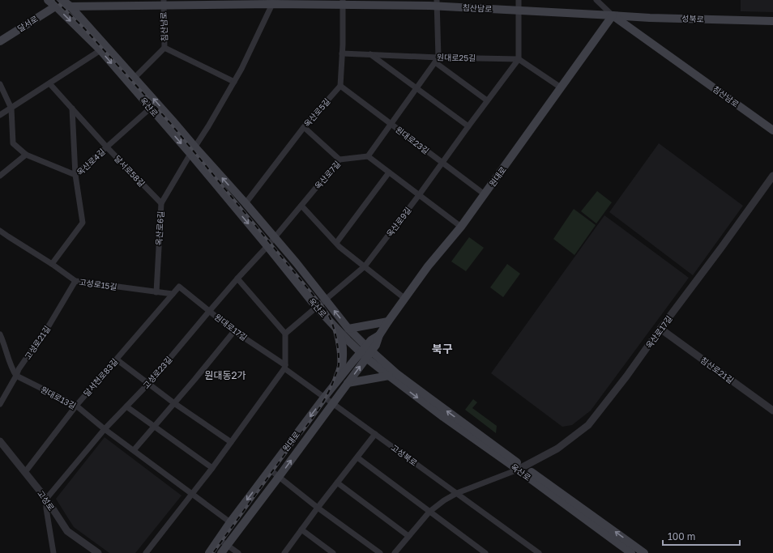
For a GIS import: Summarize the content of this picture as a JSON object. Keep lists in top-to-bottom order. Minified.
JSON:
{"streets":{"main road":["침산남로","성북로","달서로","옥산로","원대로"],"street":["원대로25길","옥산로5길","원대로23길","옥산로4길","달서로58길","옥산로7길","옥산로9길","옥산로6길","고성로15길","원대로17길","옥산로17길","고성로21길","침산로21길","고성로23길","달서천로83길","원대로13길","고성북로","고성로"]},"crossings":[["침산남로","성북로"],["침산남로","달서로"],["침산남로","옥산로"],["침산남로","원대로"],["침산남로","옥산로6길"],["성북로","원대로"],["달서로","옥산로"],["원대로25길","옥산로9길"],["옥산로","옥산로4길"],["옥산로","옥산로7길"],["옥산로","원대로"],["옥산로","옥산로9길"],["옥산로","옥산로6길"],["옥산로","옥산로17길"],["옥산로","고성로23길"],["옥산로5길","원대로23길"],["원대로23길","원대로"],["원대로23길","옥산로9길"],["옥산로4길","달서로58길"],["옥산로4길","고성로15길"],["달서로58길","옥산로6길"],["옥산로7길","고성로23길"],["원대로","원대로17길"],["원대로","원대로13길"],["원대로","고성북로"],["옥산로6길","고성로15길"],["고성로15길","고성로21길"],["고성로15길","달서천로83길"],["원대로17길","고성로23길"],["원대로17길","달서천로83길"],["원대로17길","고성북로"],["옥산로17길","침산로21길"],["고성로21길","원대로13길"],["고성로23길","원대로13길"],["고성로23길","고성로"],["달서천로83길","원대로13길"],["달서천로83길","고성로"]],"districts":["북구","원대동2가"],"scale_bar":"100 m"}
